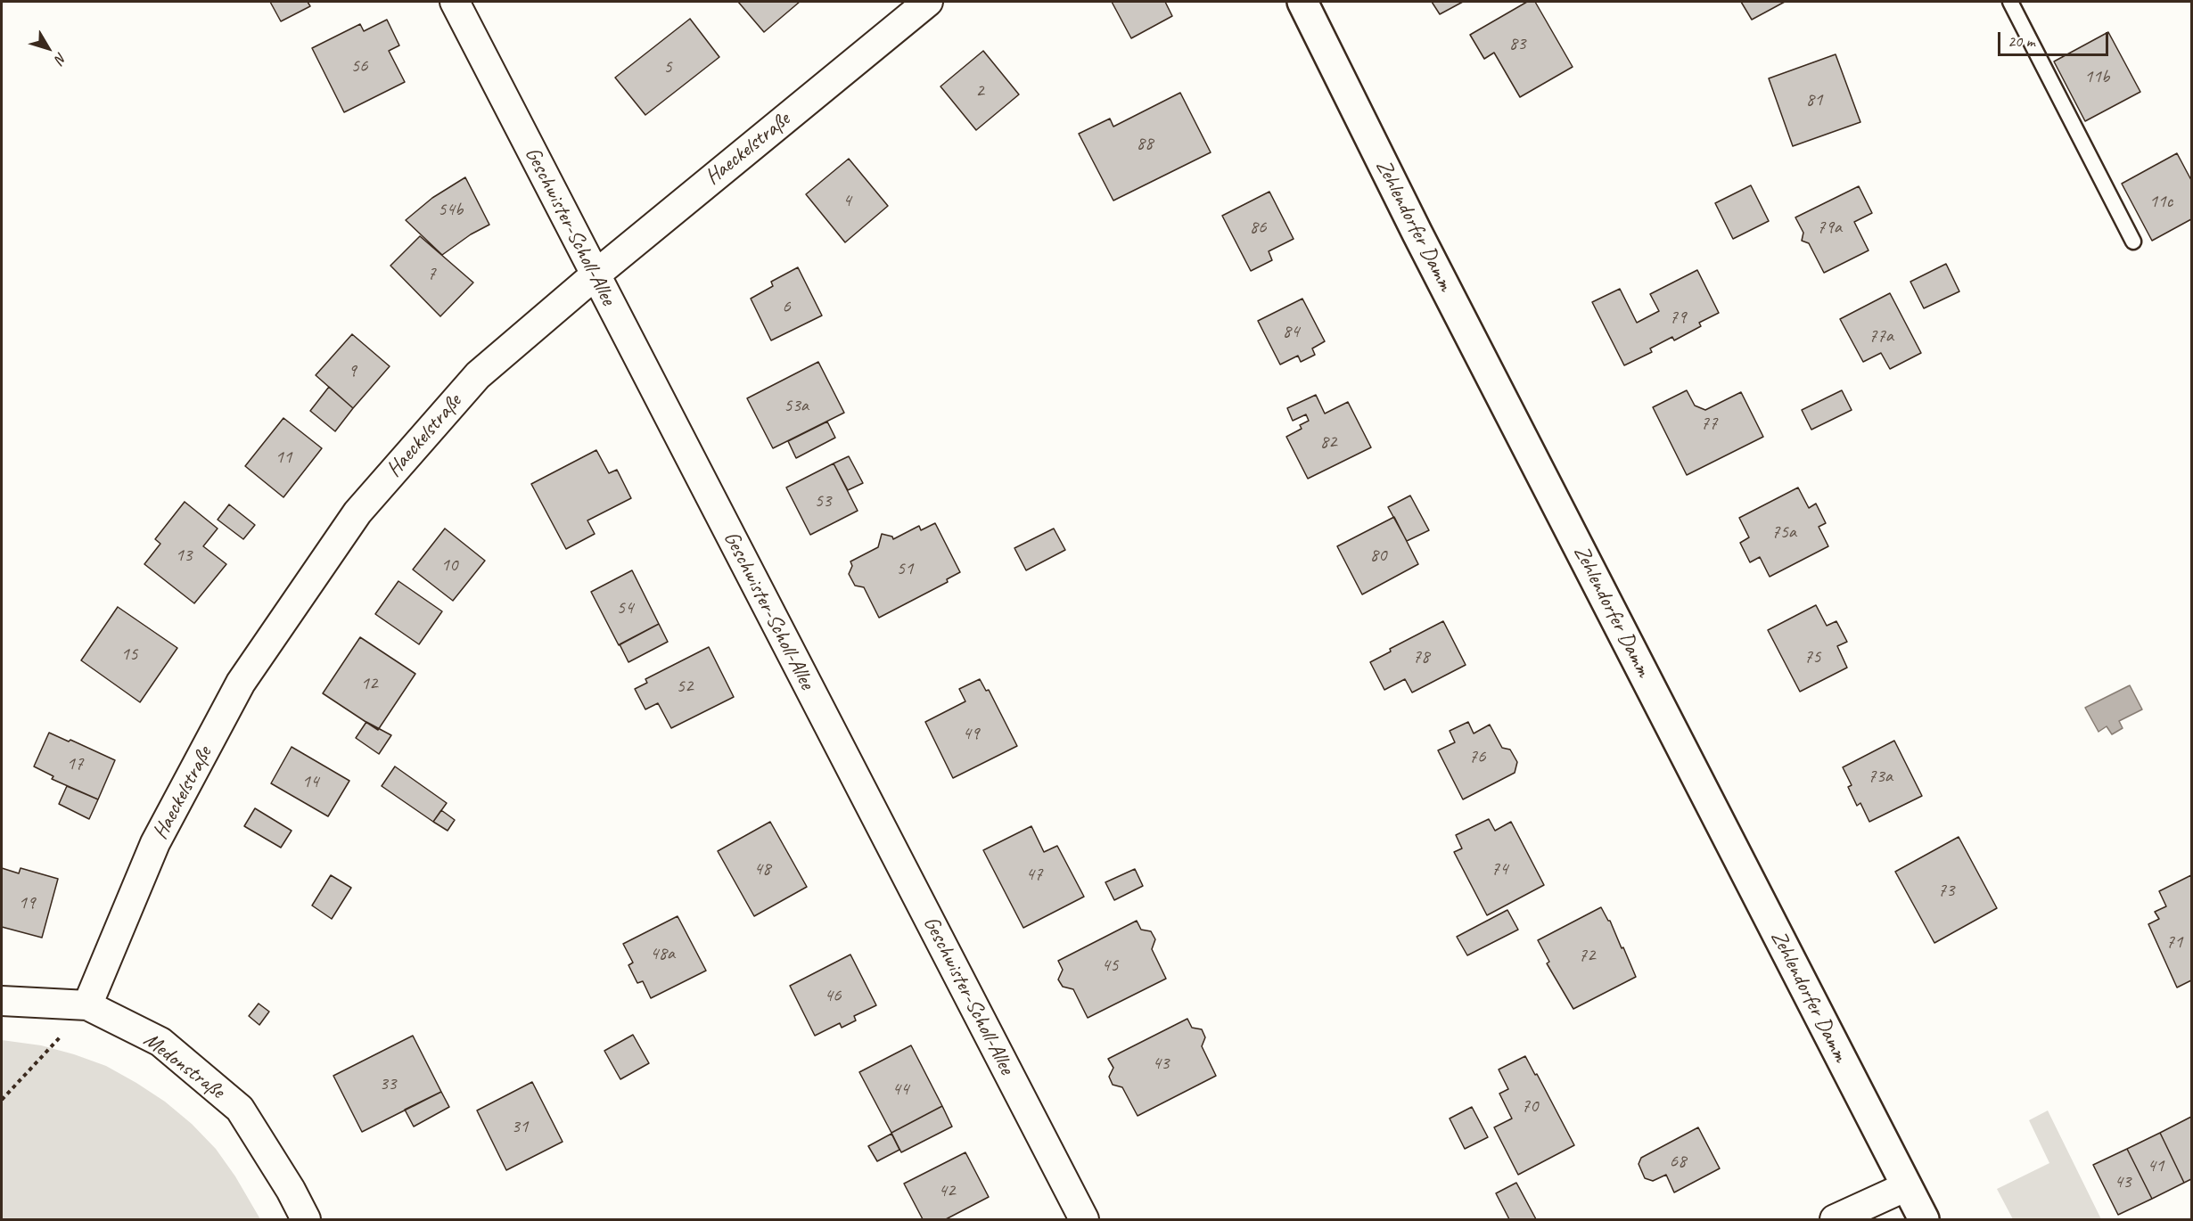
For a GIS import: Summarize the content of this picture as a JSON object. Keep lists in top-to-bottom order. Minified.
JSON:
{"streets":{"main road":["Zehlendorfer Damm"],"street":["Haeckelstraße","Geschwister-Scholl-Allee","Medonstraße"]},"crossings":[["Haeckelstraße","Geschwister-Scholl-Allee"],["Haeckelstraße","Medonstraße"]],"house_numbers":["83","56","5","11b","2","81","88","4","11c","54b","86","79a","7","6","79","84","77a","9","53a","77","82","11","53","75a","13","80","10","51","54","15","78","75","12","52","49","76","17","73a","14","48","74","47","73","19","71","48a","72","45","46","43","33","44","70","31","68","41","43","42"],"scale_bar":"20 m","north":"bottom right"}
